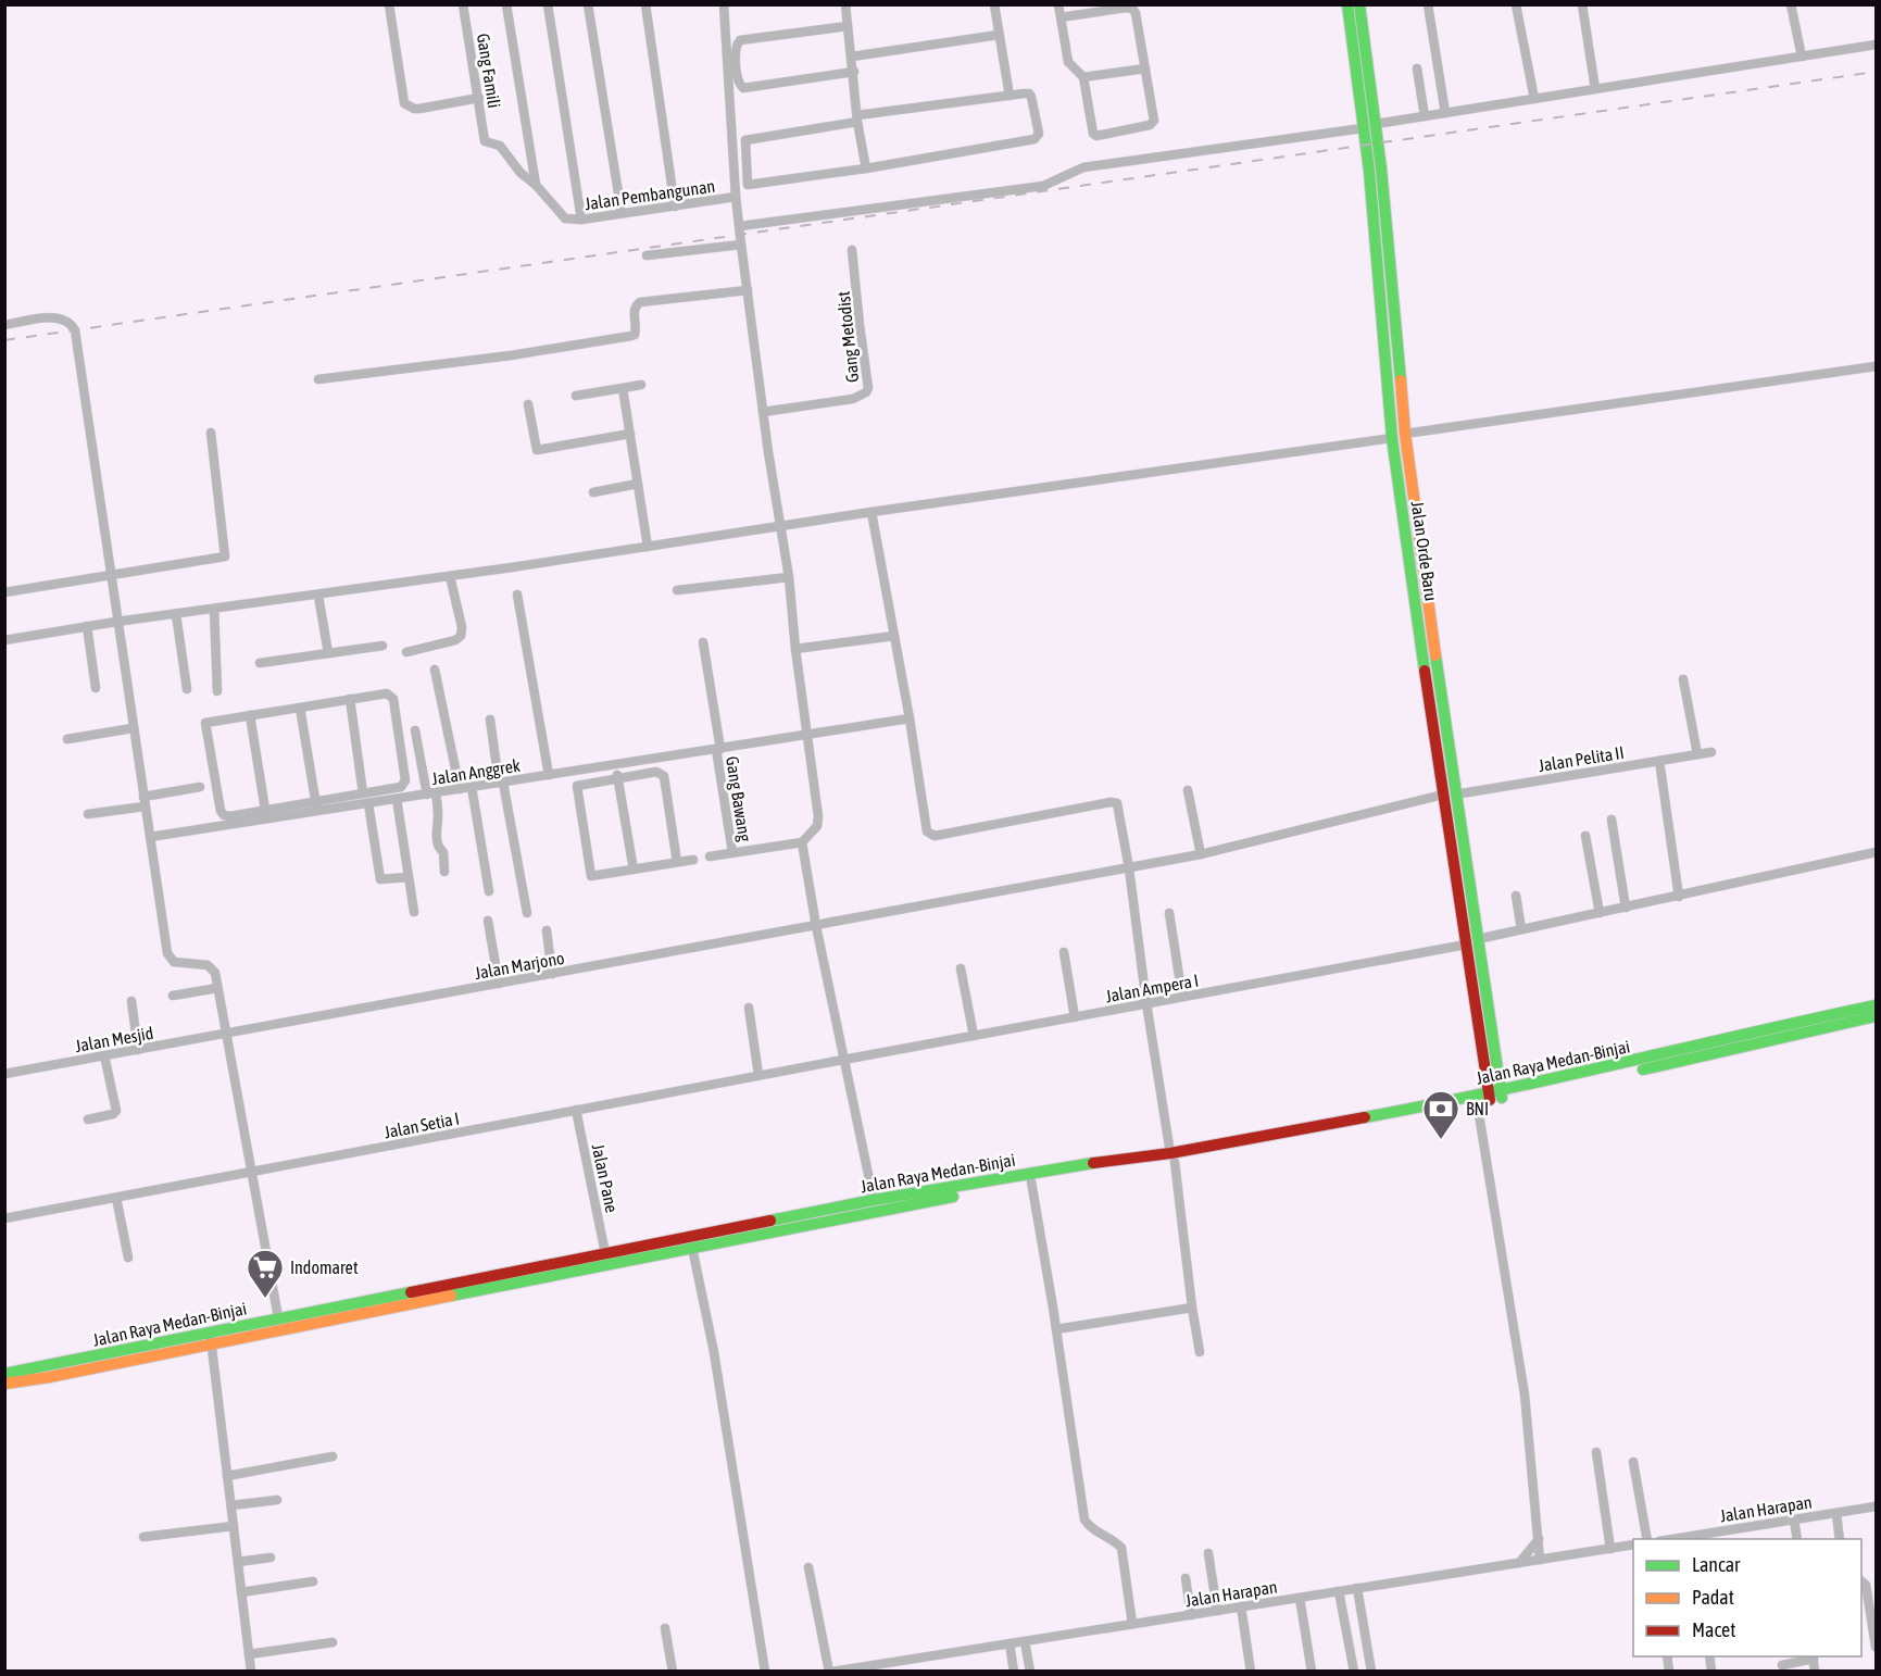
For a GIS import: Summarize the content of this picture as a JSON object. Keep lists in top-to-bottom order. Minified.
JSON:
{"streets":{"main road":["Jalan Orde Baru","Jalan Raya Medan-Binjai"],"street":["Gang Famili","Jalan Pembangunan","Gang Metodist","Jalan Pelita II","Jalan Anggrek","Gang Bawang","Jalan Marjono","Jalan Ampera I","Jalan Mesjid","Jalan Setia I","Jalan Pane","Jalan Harapan"]},"crossings":[["Gang Famili","Jalan Pembangunan"],["Jalan Orde Baru","Jalan Pelita II"],["Jalan Orde Baru","Jalan Ampera I"],["Jalan Orde Baru","Jalan Raya Medan-Binjai"],["Jalan Pelita II","Jalan Marjono"],["Jalan Anggrek","Gang Bawang"],["Jalan Marjono","Jalan Mesjid"],["Jalan Ampera I","Jalan Setia I"],["Jalan Raya Medan-Binjai","Jalan Pane"],["Jalan Setia I","Jalan Pane"]],"places":{"bank":["BNI"],"supermarket":["Indomaret"]},"legend":["Lancar","Padat","Macet"]}
